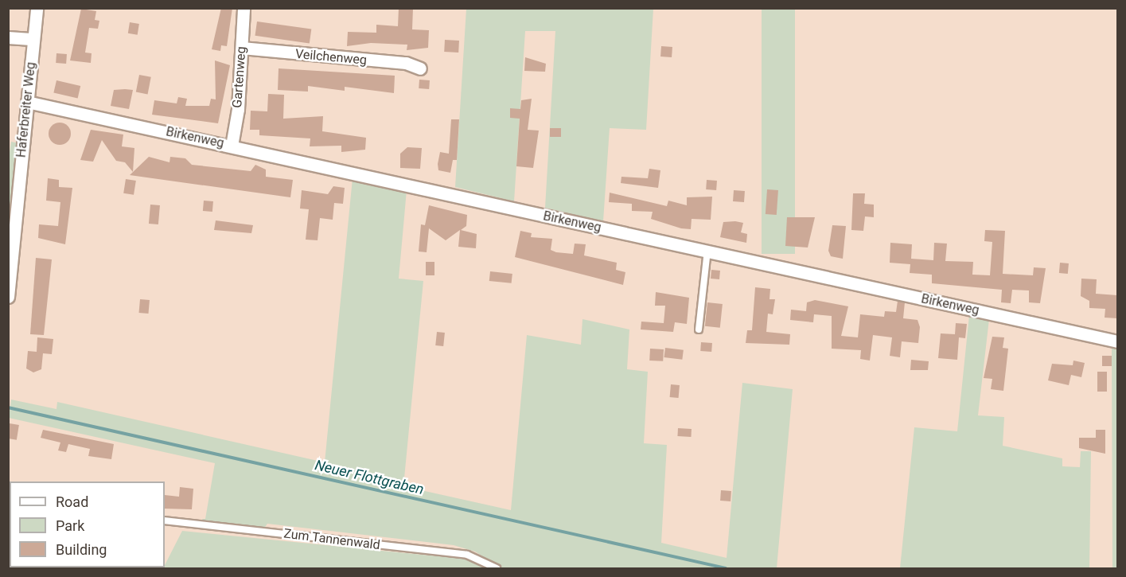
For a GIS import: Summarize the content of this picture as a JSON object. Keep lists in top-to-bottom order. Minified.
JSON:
{"streets":{"street":["Veilchenweg","Gartenweg","Haferbreiter Weg","Birkenweg"],"lane":["Zum Tannenwald"]},"crossings":[["Veilchenweg","Gartenweg"],["Gartenweg","Birkenweg"],["Haferbreiter Weg","Birkenweg"]],"water":["Neuer Flottgraben"],"legend":["Road","Park","Building"]}
